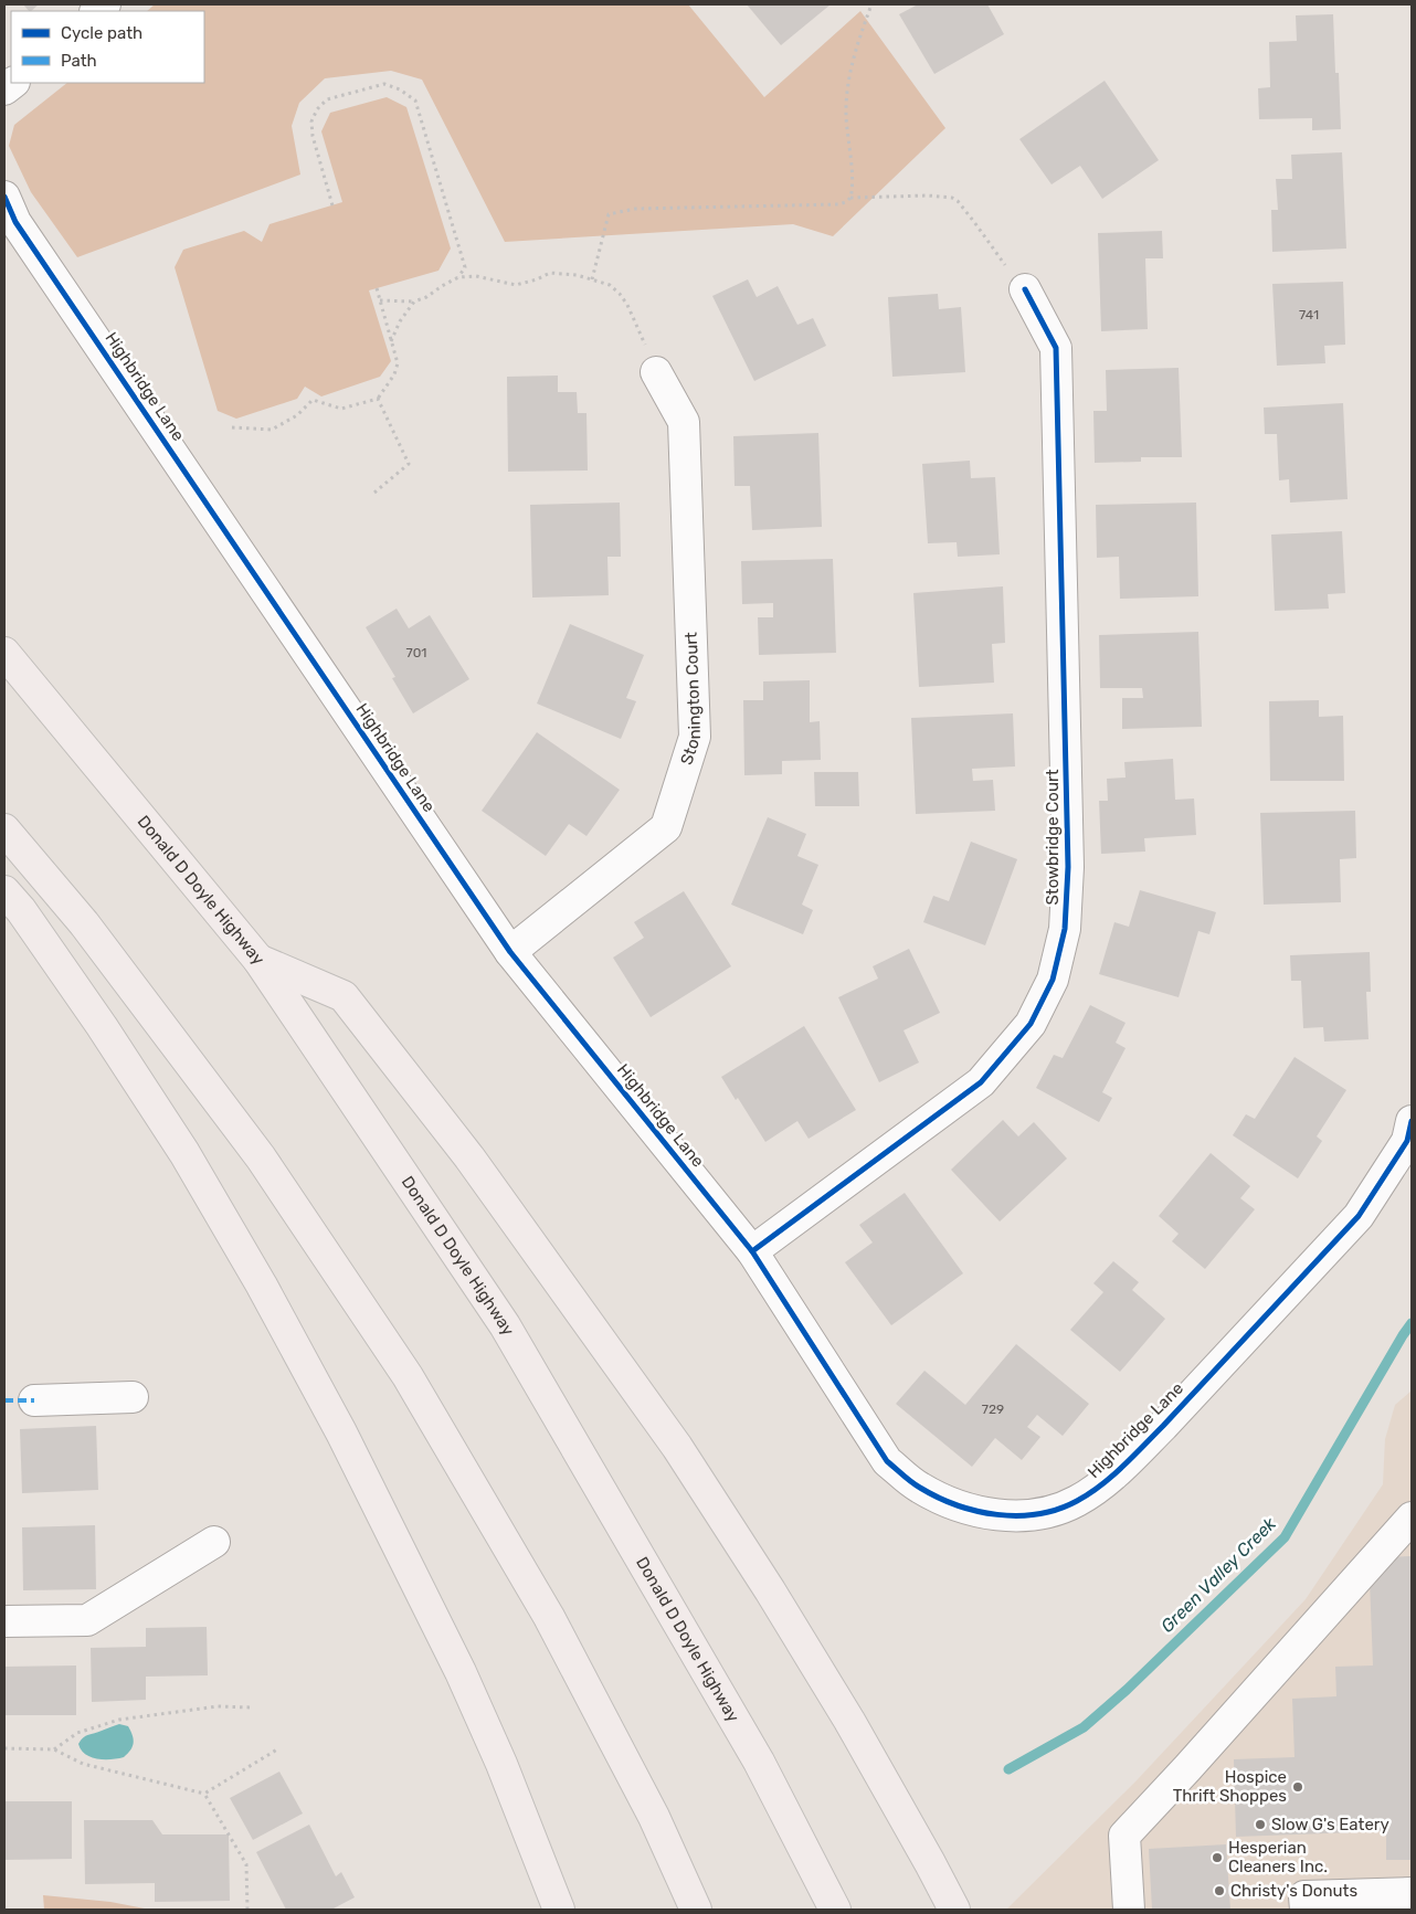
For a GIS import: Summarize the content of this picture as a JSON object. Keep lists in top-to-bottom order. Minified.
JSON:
{"streets":{"highway":["Donald D Doyle Highway"],"street":["Highbridge Lane","Stonington Court","Stowbridge Court"]},"crossings":[["Highbridge Lane","Stonington Court"],["Highbridge Lane","Stowbridge Court"]],"water":["Green Valley Creek"],"places":["Hospice Thrift Shoppes","Slow G's Eatery","Hesperian Cleaners Inc.","Christy's Donuts"],"house_numbers":["741","701","729"],"legend":["Cycle path","Path"]}
